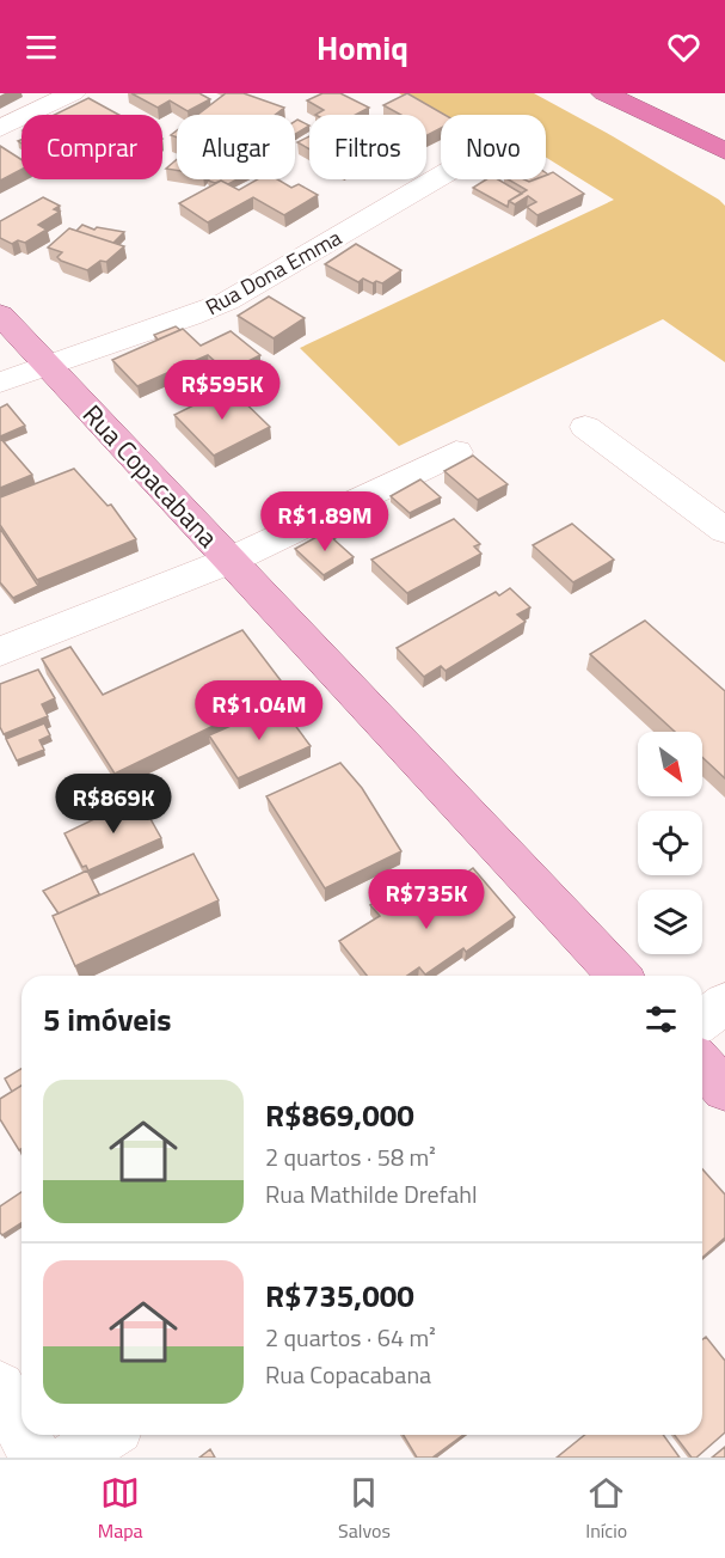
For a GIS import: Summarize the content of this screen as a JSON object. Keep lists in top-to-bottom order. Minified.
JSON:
{"streets":{"main road":["Rua Copacabana"],"street":["Rua Dona Emma"]},"crossings":[["Rua Dona Emma","Rua Copacabana"]],"north":"bottom right","page":{"header":"Homiq","chip":["Comprar","Alugar","Filtros","Novo"],"price":["R$595K","R$1.89M","R$1.04M","R$869K","R$735K"],"heading":"5 imóveis","list":[{"name":"R$869,000","note":"2 quartos · 58 m² · Rua Mathilde Drefahl"},{"name":"R$735,000","note":"2 quartos · 64 m² · Rua Copacabana"}],"tabs":["Mapa","Salvos","Início"]}}
